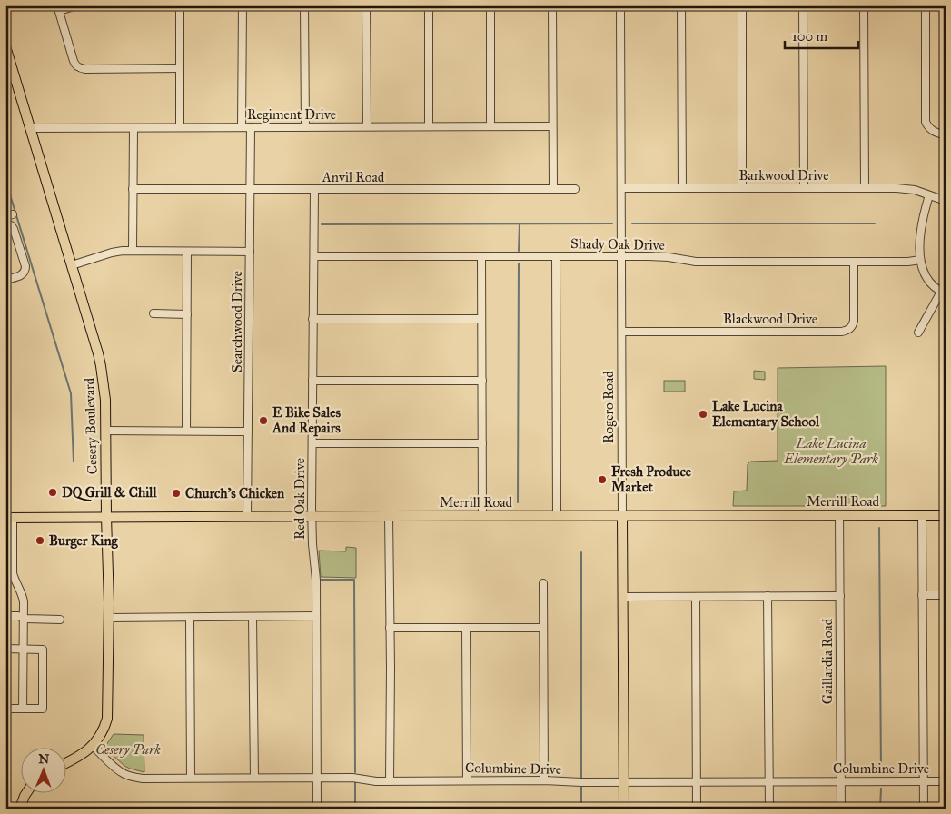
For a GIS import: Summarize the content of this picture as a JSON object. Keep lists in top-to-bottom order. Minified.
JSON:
{"streets":{"main road":["Rogero Road","Cesery Boulevard","Merrill Road"],"street":["Regiment Drive","Barkwood Drive","Anvil Road","Shady Oak Drive","Blackwood Drive","Searchwood Drive","Red Oak Drive","Gaillardia Road","Columbine Drive"]},"crossings":[["Regiment Drive","Searchwood Drive"],["Regiment Drive","Cesery Boulevard"],["Barkwood Drive","Rogero Road"],["Anvil Road","Searchwood Drive"],["Anvil Road","Red Oak Drive"],["Shady Oak Drive","Blackwood Drive"],["Shady Oak Drive","Rogero Road"],["Shady Oak Drive","Red Oak Drive"],["Blackwood Drive","Rogero Road"],["Searchwood Drive","Merrill Road"],["Rogero Road","Merrill Road"],["Rogero Road","Columbine Drive"],["Cesery Boulevard","Merrill Road"],["Cesery Boulevard","Columbine Drive"],["Red Oak Drive","Merrill Road"],["Red Oak Drive","Columbine Drive"],["Merrill Road","Gaillardia Road"],["Gaillardia Road","Columbine Drive"]],"parks":["Lake Lucina Elementary Park","Cesery Park"],"places":["Lake Lucina Elementary School","E Bike Sales And Repairs","Fresh Produce Market","DQ Grill & Chill","Church's Chicken","Burger King"],"scale_bar":"100 m","north":"top"}
